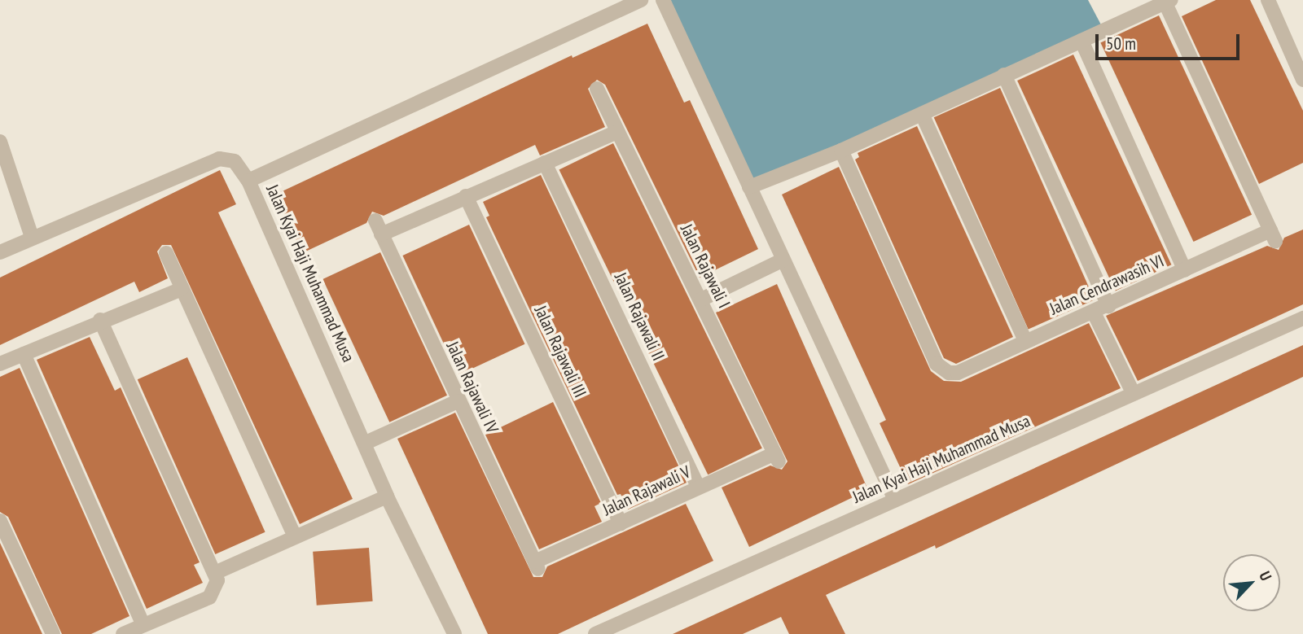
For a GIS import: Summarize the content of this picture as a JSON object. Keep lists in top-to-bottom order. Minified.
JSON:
{"streets":{"street":["Jalan Rajawali I","Jalan Kyai Haji Muhammad Musa","Jalan Cendrawasih VI","Jalan Rajawali II","Jalan Rajawali III","Jalan Rajawali IV","Jalan Rajawali V"]},"crossings":[["Jalan Rajawali I","Jalan Rajawali V"],["Jalan Rajawali II","Jalan Rajawali V"],["Jalan Rajawali III","Jalan Rajawali V"],["Jalan Rajawali IV","Jalan Rajawali V"]],"scale_bar":"50 m","north":"top right"}
